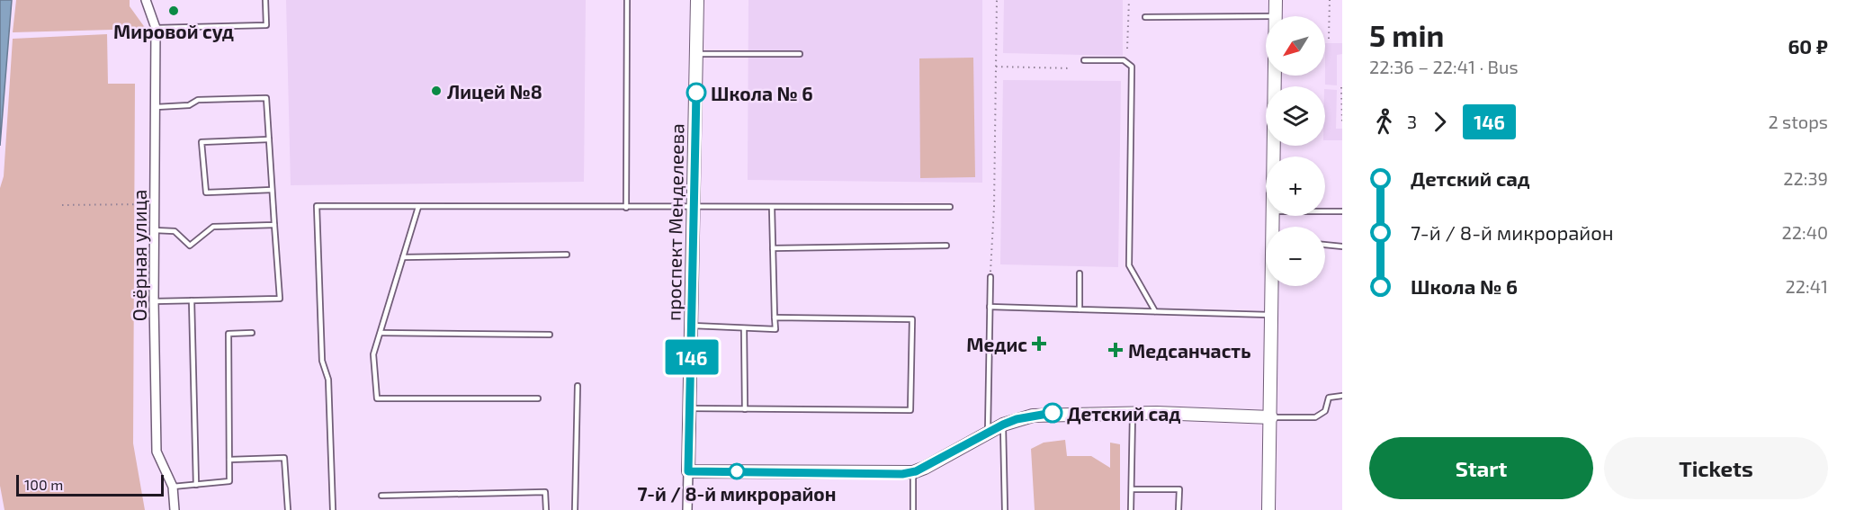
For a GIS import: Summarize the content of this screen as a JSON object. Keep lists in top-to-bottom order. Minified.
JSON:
{"streets":{"street":["проспект Менделеева","Озёрная улица"]},"places":{"other":["Мировой суд","Лицей №8","Школа № 6","Детский сад","7-й / 8-й микрорайон"],"health":["Медис","Медсанчасть"]},"lines":["bus line 146"],"scale_bar":"100 m","north":"bottom left","page":{"on_map":"146","heading":["5 min","22:36 – 22:41 · Bus","60 ₽"],"map_buttons":["+","−"],"legs":["3","146","2 stops"],"list":[{"name":"Детский сад","value":"22:39"},{"name":"7-й / 8-й микрорайон","value":"22:40"},{"name":"Школа № 6","value":"22:41"}],"buttons":["Start","Tickets"],"scale":"100 m"}}
